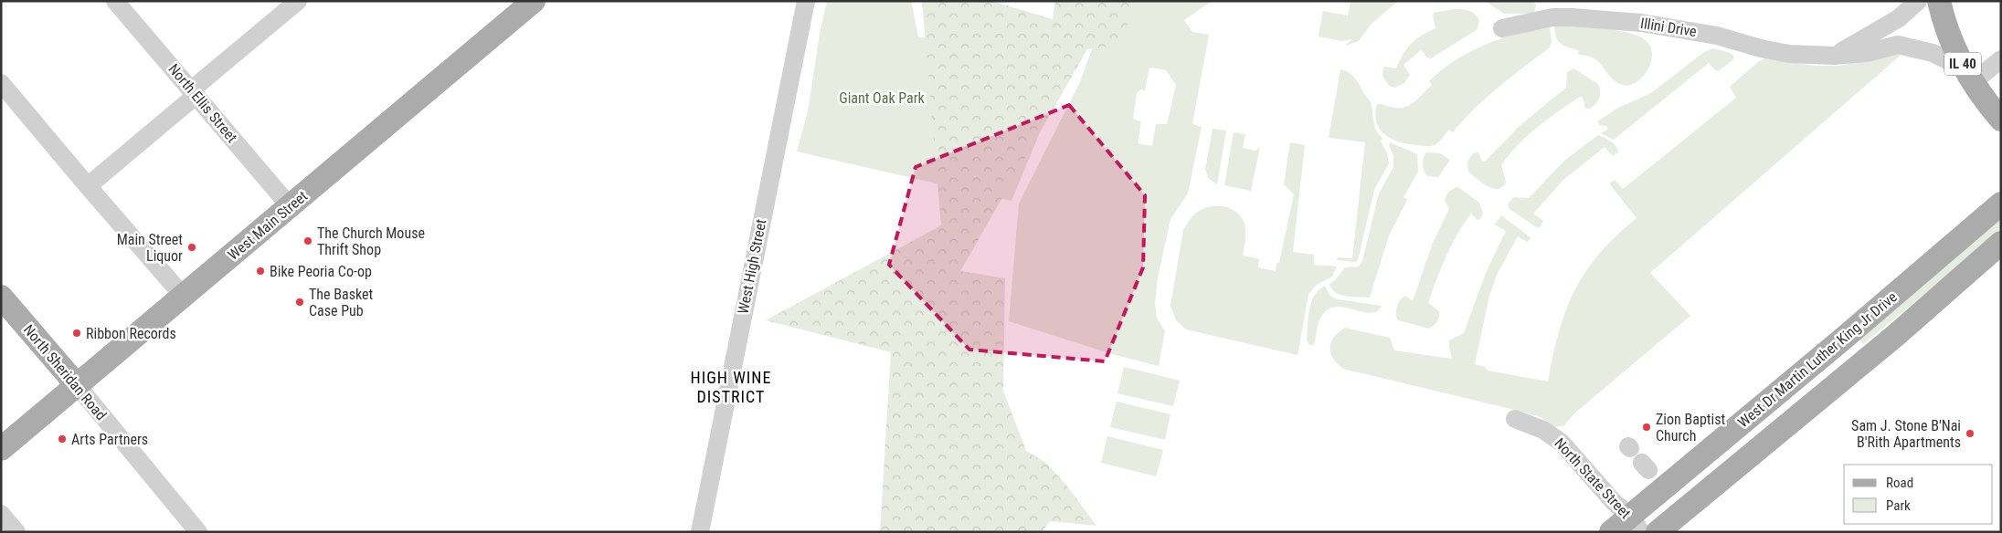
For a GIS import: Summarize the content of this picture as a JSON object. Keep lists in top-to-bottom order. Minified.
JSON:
{"streets":{"main road":["IL 40","West Main Street","West Dr Martin Luther King Jr Drive","North Sheridan Road"],"street":["Illini Drive","North Ellis Street","West High Street","North State Street"]},"crossings":[["Illini Drive","IL 40"],["North Ellis Street","West Main Street"],["West Main Street","North Sheridan Road"],["West Dr Martin Luther King Jr Drive","North State Street"]],"districts":["HIGH WINE DISTRICT"],"parks":["Giant Oak Park"],"places":["The Church Mouse Thrift Shop","Main Street Liquor","Bike Peoria Co-op","The Basket Case Pub","Ribbon Records","Zion Baptist Church","Sam J. Stone B'Nai B'Rith Apartments","Arts Partners"],"legend":["Road","Park"]}
